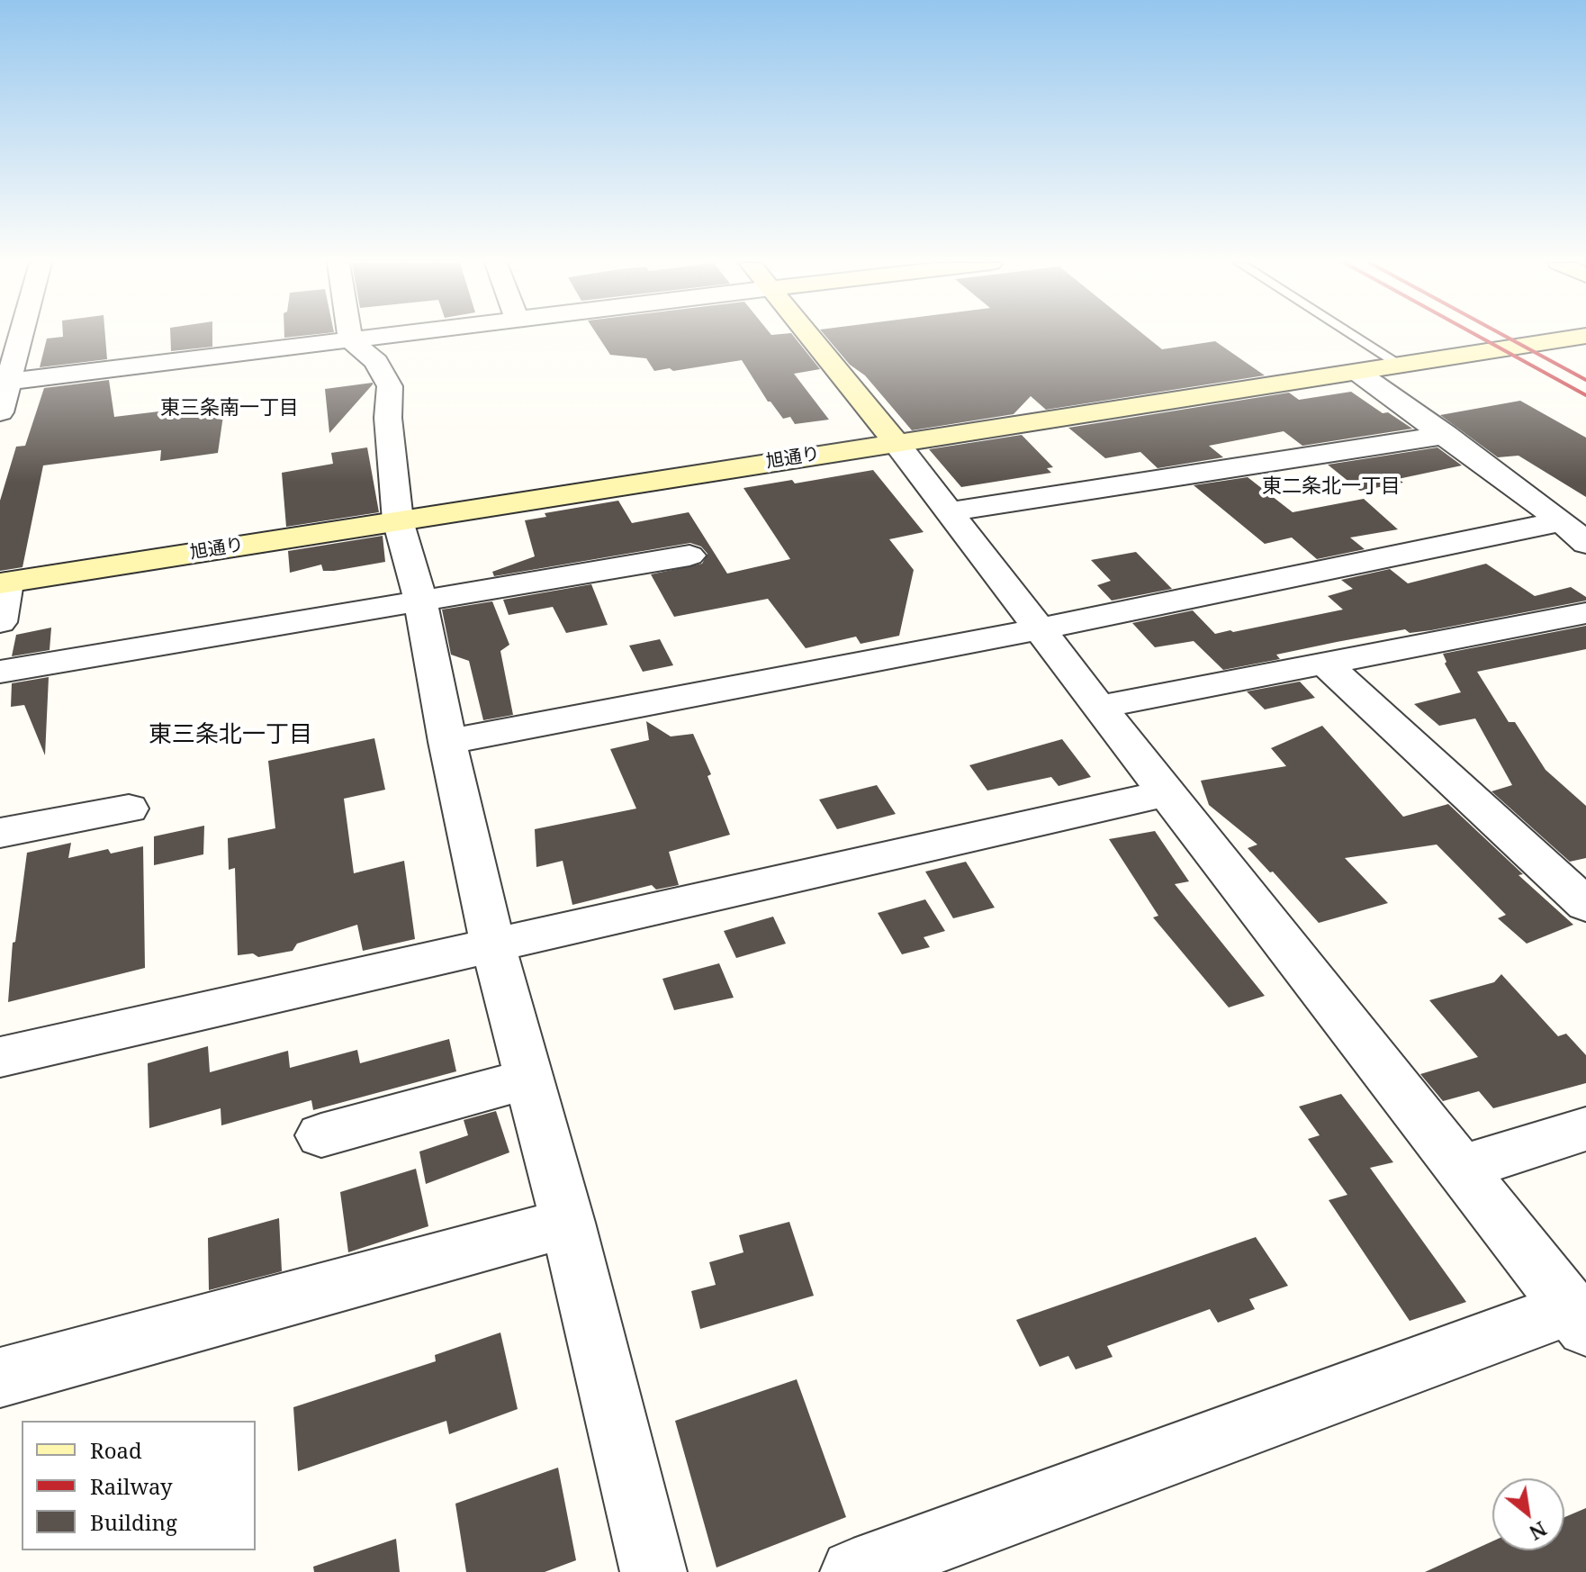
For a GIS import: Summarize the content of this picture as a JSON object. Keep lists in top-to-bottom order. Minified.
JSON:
{"streets":{"street":["旭通り"]},"districts":["東三条南一丁目","東二条北一丁目","東三条北一丁目"],"legend":["Road","Railway","Building"],"north":"bottom right"}
